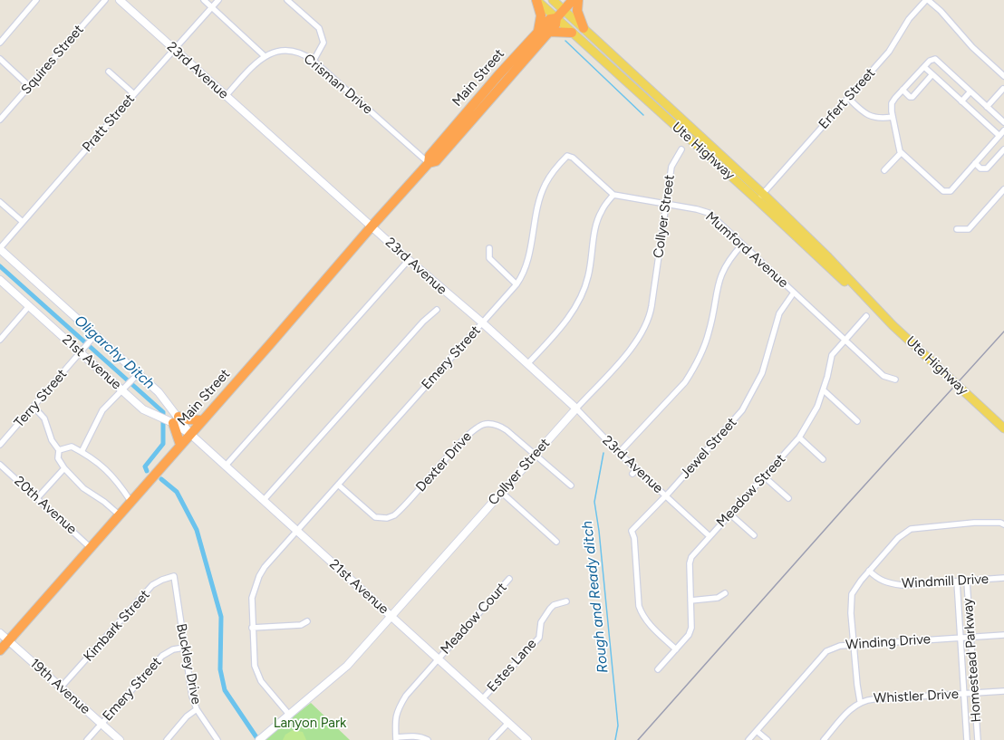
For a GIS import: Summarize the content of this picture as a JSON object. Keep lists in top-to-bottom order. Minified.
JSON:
{"streets":{"highway":["Main Street"],"main road":["Ute Highway"],"street":["Squires Street","23rd Avenue","Crisman Drive","Erfert Street","Pratt Street","Collyer Street","Mumford Avenue","Emery Street","21st Avenue","Terry Street","Jewel Street","Dexter Drive","Meadow Street","20th Avenue","Windmill Drive","Meadow Court","Kimbark Street","Winding Drive","Homestead Parkway","Buckley Drive","Estes Lane","19th Avenue","Whistler Drive"]},"crossings":[["23rd Avenue","Main Street"],["23rd Avenue","Crisman Drive"],["23rd Avenue","Pratt Street"],["23rd Avenue","Collyer Street"],["23rd Avenue","Emery Street"],["23rd Avenue","Jewel Street"],["23rd Avenue","Meadow Street"],["Main Street","Crisman Drive"],["Main Street","Ute Highway"],["Main Street","21st Avenue"],["Main Street","20th Avenue"],["Main Street","19th Avenue"],["Erfert Street","Ute Highway"],["Pratt Street","21st Avenue"],["Collyer Street","Mumford Avenue"],["Collyer Street","Emery Street"],["Collyer Street","21st Avenue"],["Collyer Street","Dexter Drive"],["Mumford Avenue","Emery Street"],["Mumford Avenue","Jewel Street"],["Mumford Avenue","Meadow Street"],["Emery Street","21st Avenue"],["Emery Street","Dexter Drive"],["Emery Street","Buckley Drive"],["Emery Street","19th Avenue"],["21st Avenue","Terry Street"],["21st Avenue","Meadow Court"],["21st Avenue","Estes Lane"],["Jewel Street","Meadow Street"],["Windmill Drive","Homestead Parkway"],["Kimbark Street","Buckley Drive"],["Kimbark Street","19th Avenue"],["Winding Drive","Homestead Parkway"],["Homestead Parkway","Whistler Drive"]],"water":["Oligarchy Ditch","Rough and Ready ditch"],"parks":["Lanyon Park"]}
